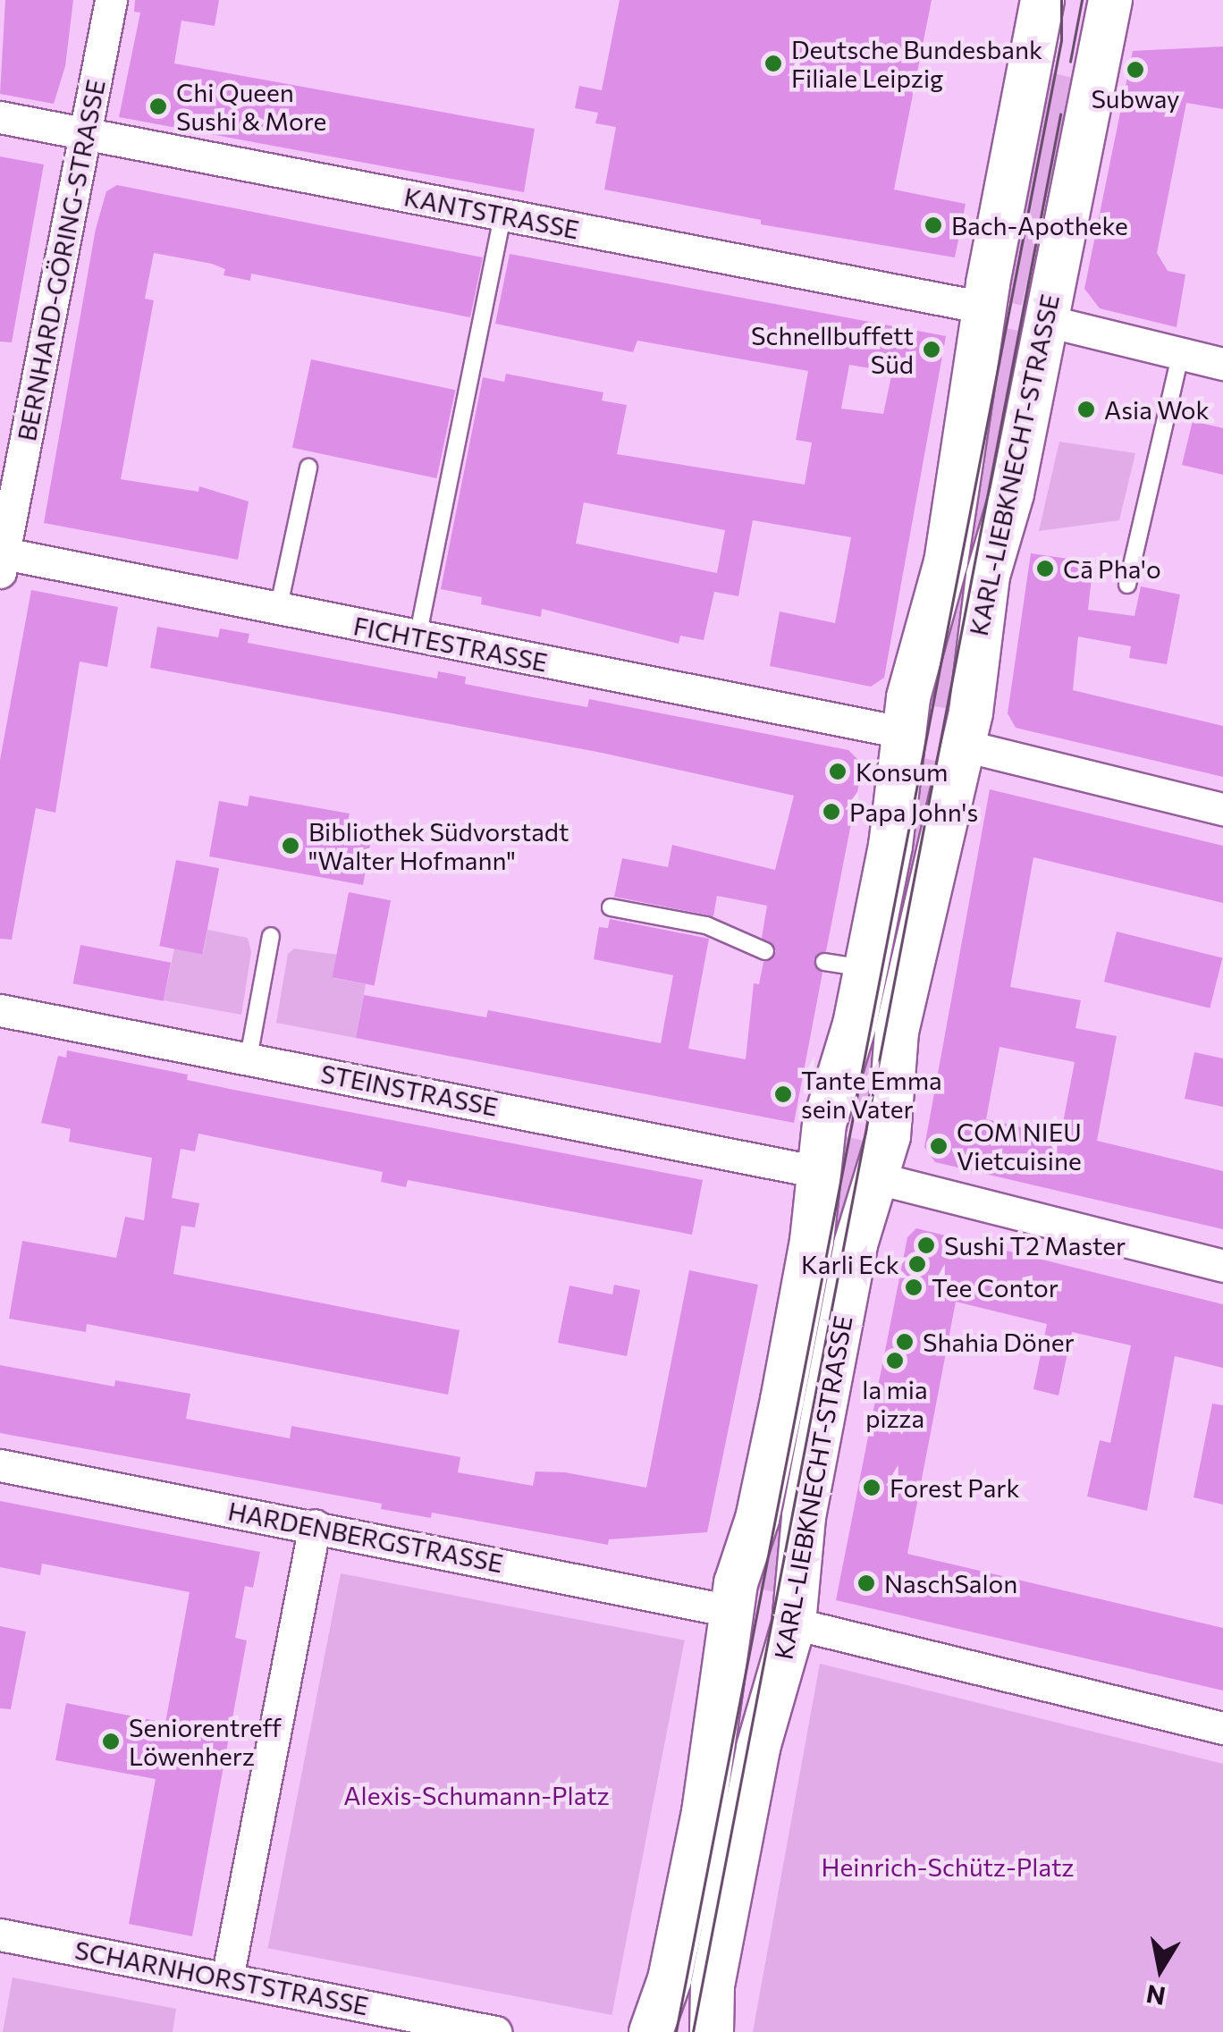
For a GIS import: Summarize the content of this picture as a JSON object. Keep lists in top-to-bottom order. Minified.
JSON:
{"streets":{"main road":["KARL-LIEBKNECHT-STRASSE"],"street":["KANTSTRASSE","BERNHARD-GÖRING-STRASSE","FICHTESTRASSE","STEINSTRASSE","HARDENBERGSTRASSE","SCHARNHORSTSTRASSE"]},"crossings":[["KANTSTRASSE","BERNHARD-GÖRING-STRASSE"],["KANTSTRASSE","KARL-LIEBKNECHT-STRASSE"],["BERNHARD-GÖRING-STRASSE","FICHTESTRASSE"],["KARL-LIEBKNECHT-STRASSE","FICHTESTRASSE"],["KARL-LIEBKNECHT-STRASSE","STEINSTRASSE"],["KARL-LIEBKNECHT-STRASSE","HARDENBERGSTRASSE"]],"parks":["Alexis-Schumann-Platz","Heinrich-Schütz-Platz"],"places":["Deutsche Bundesbank Filiale Leipzig","Subway","Chi Queen Sushi & More","Bach-Apotheke","Schnellbuffett Süd","Asia Wok","Cā Pha'o","Konsum","Papa John's","Bibliothek Südvorstadt \"Walter Hofmann\"","Tante Emma sein Vater","COM NIEU Vietcuisine","Sushi T2 Master","Karli Eck","Tee Contor","Shahia Döner","la mia pizza","Forest Park","NaschSalon","Seniorentreff Löwenherz"],"north":"bottom"}
